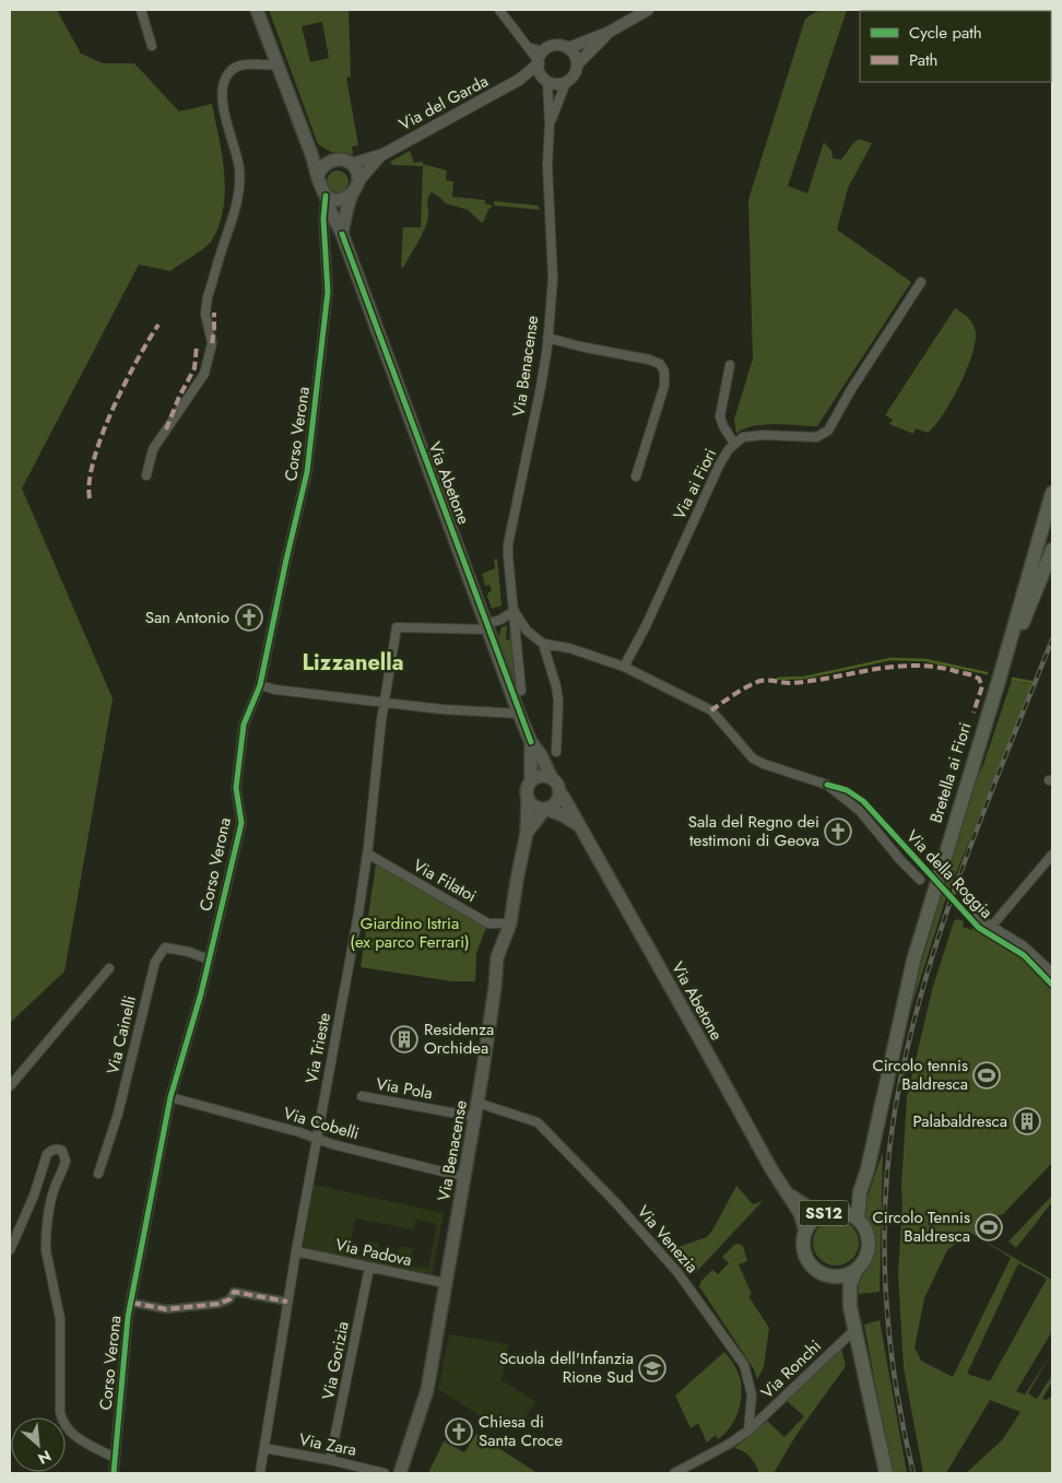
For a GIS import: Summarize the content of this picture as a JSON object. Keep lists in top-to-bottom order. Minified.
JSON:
{"streets":{"main road":["Via Benacense","Via Abetone","Bretella ai Fiori","SS12"],"street":["Via del Garda","Corso Verona","Via ai Fiori","Via della Roggia","Via Filatoi","Via Cainelli","Via Trieste","Via Pola","Via Cobelli","Via Venezia","Via Padova","Via Gorizia","Via Ronchi","Via Zara"]},"crossings":[["Via del Garda","Corso Verona"],["Via del Garda","SS12"],["Via Benacense","Via Filatoi"],["Via Benacense","Via Pola"],["Via Benacense","Via Cobelli"],["Via Benacense","SS12"],["Via Benacense","Via Venezia"],["Via Benacense","Via Padova"],["Corso Verona","Via Cainelli"],["Corso Verona","Via Cobelli"],["Corso Verona","SS12"],["Via Abetone","Via Trieste"],["Via Abetone","SS12"],["Via ai Fiori","Via della Roggia"],["Bretella ai Fiori","SS12"],["Via Filatoi","Via Trieste"],["Via Trieste","Via Cobelli"],["Via Trieste","Via Padova"],["Via Trieste","Via Zara"],["SS12","Via Ronchi"],["Via Venezia","Via Ronchi"],["Via Padova","Via Gorizia"],["Via Gorizia","Via Zara"]],"districts":["Lizzanella"],"parks":["Giardino Istria (ex parco Ferrari)"],"places":{"church":["San Antonio","Sala del Regno dei testimoni di Geova","Chiesa di Santa Croce"],"building":["Residenza Orchidea","Palabaldresca"],"sports":["Circolo tennis Baldresca","Circolo Tennis Baldresca"],"school or university":["Scuola dell'Infanzia Rione Sud"]},"legend":["Cycle path","Path"],"north":"bottom right"}
